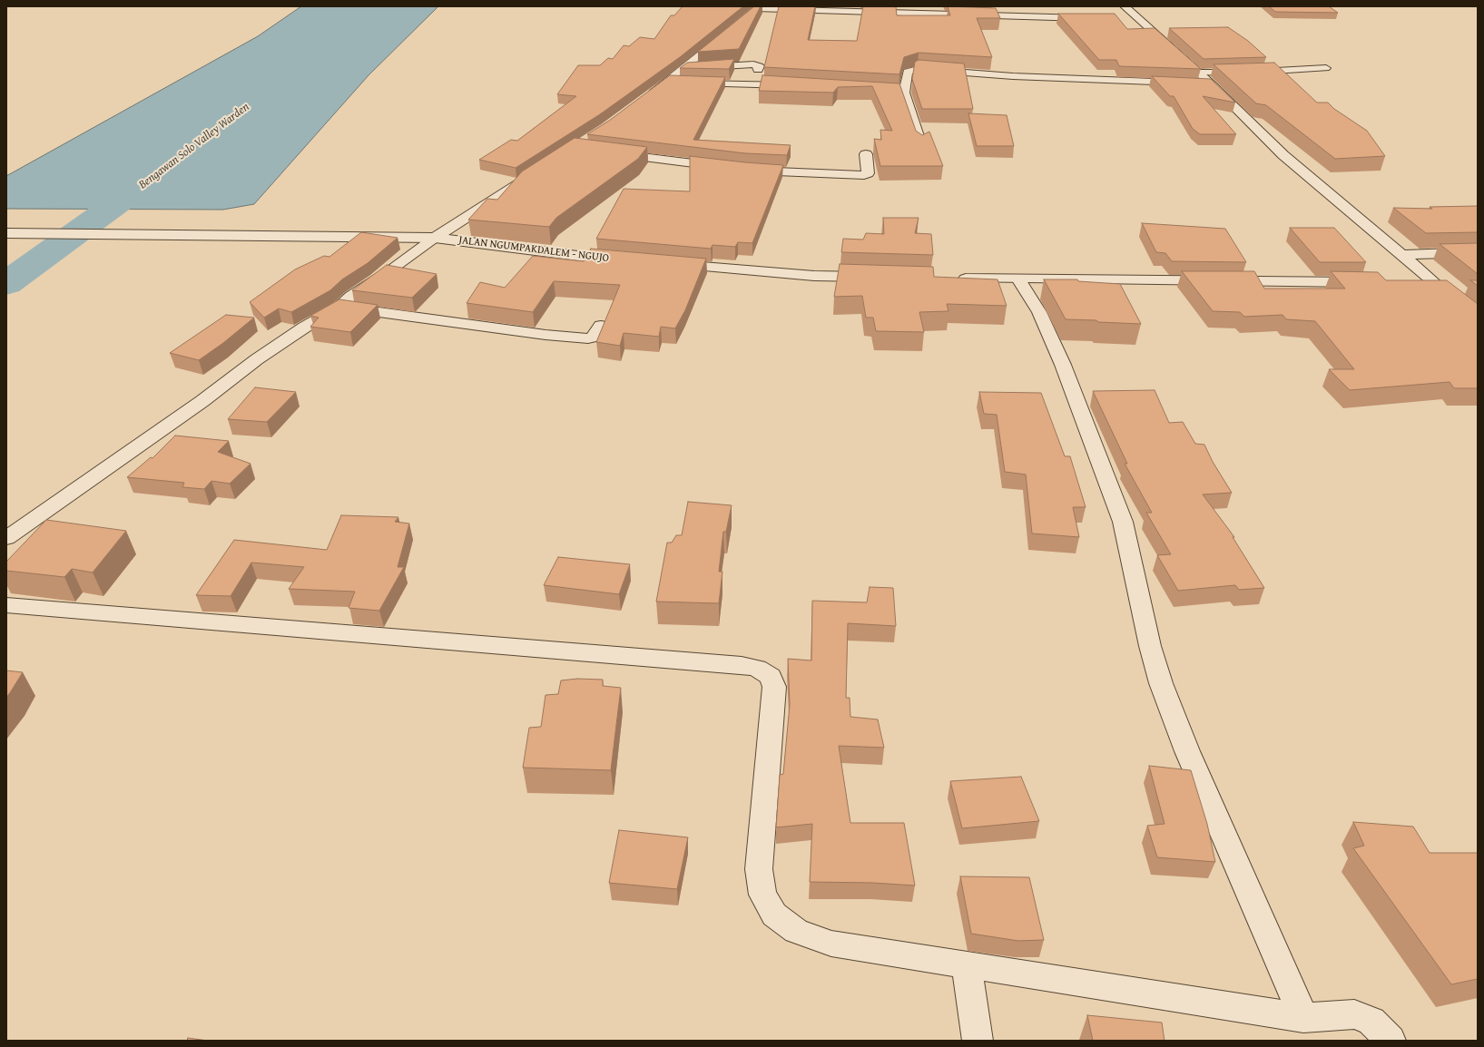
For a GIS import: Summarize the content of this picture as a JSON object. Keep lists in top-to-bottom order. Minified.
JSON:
{"streets":{"street":["JALAN NGUMPAKDALEM - NGUJO"]},"water":["Bengawan Solo Valley Warden"]}
